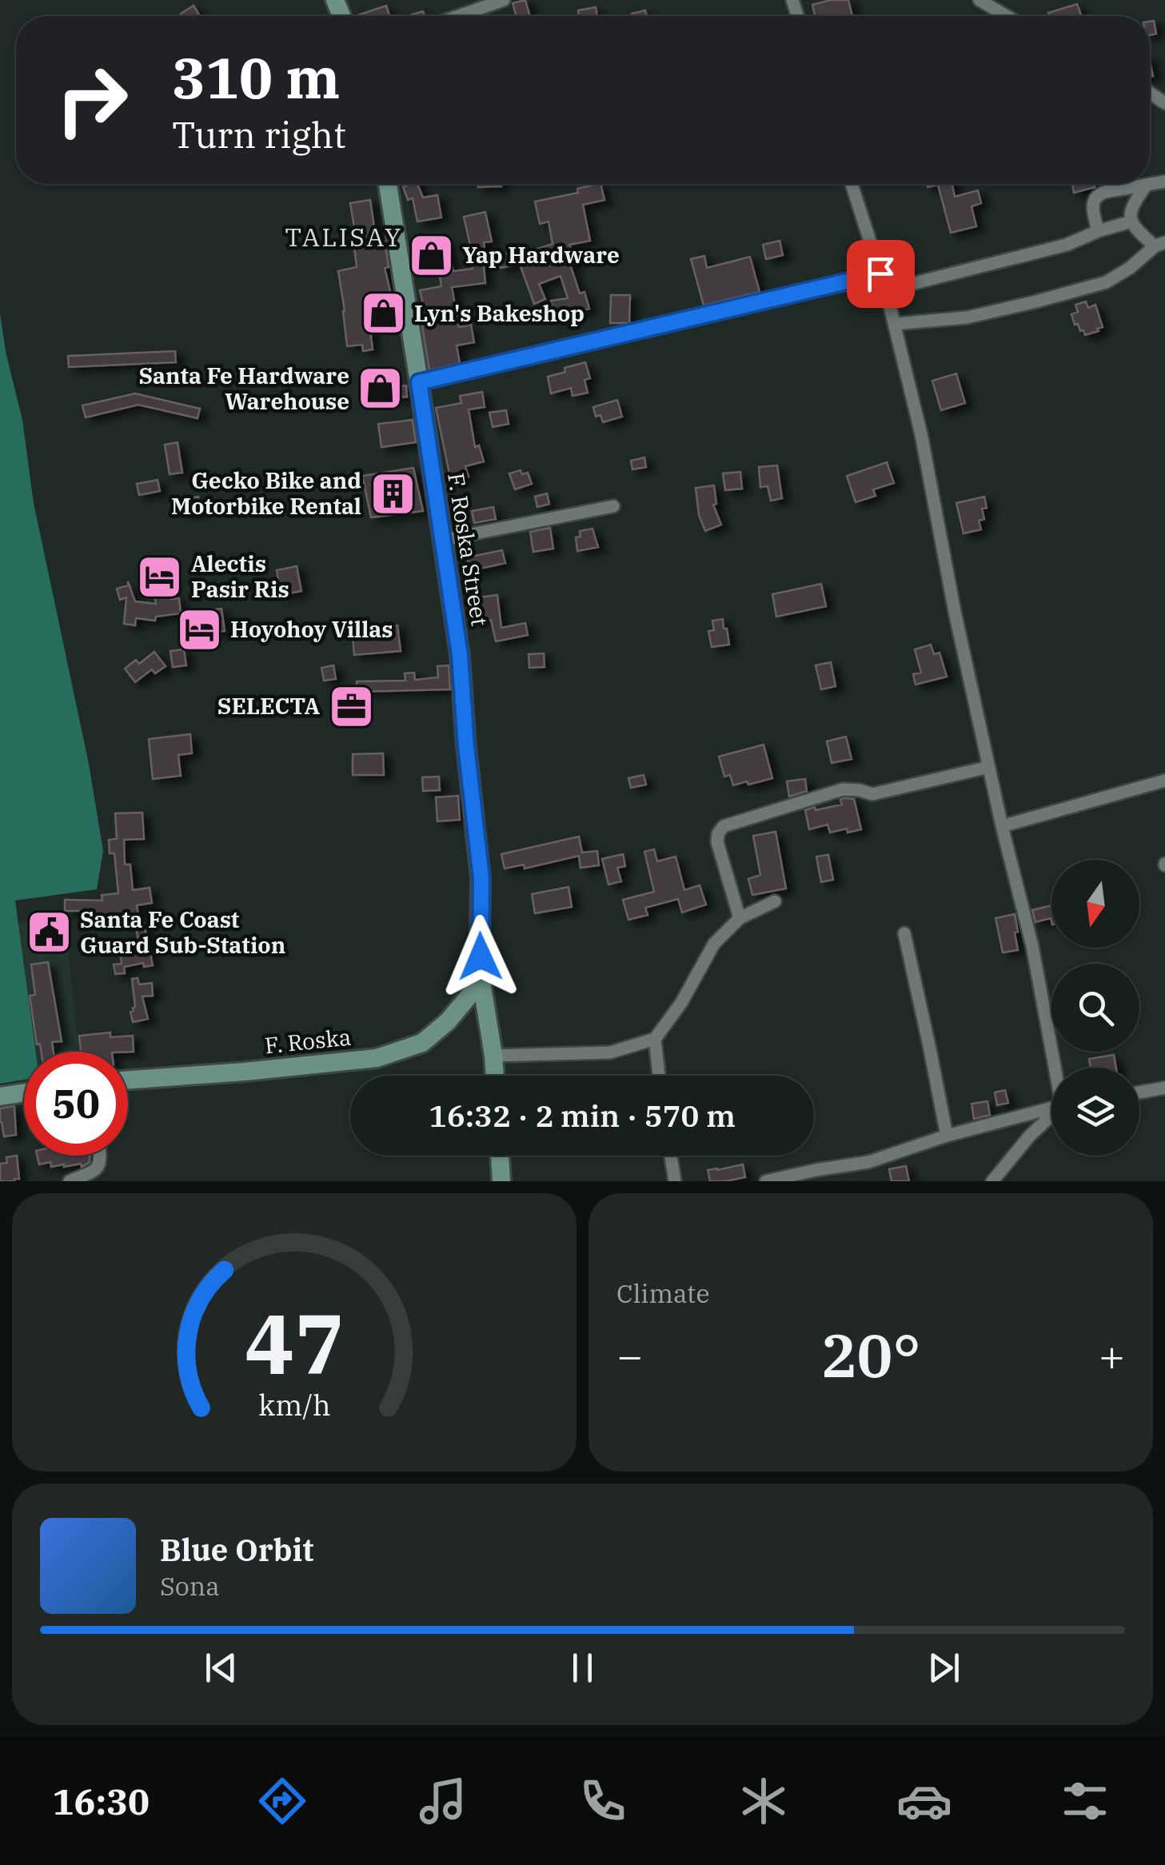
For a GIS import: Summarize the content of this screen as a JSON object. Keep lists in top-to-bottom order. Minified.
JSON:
{"streets":{"main road":["F. Roska Street","F. Roska"]},"crossings":[["F. Roska Street","F. Roska"]],"districts":["TALISAY"],"places":{"shop":["Yap Hardware","Lyn's Bakeshop","Santa Fe Hardware Warehouse"],"building":["Gecko Bike and Motorbike Rental"],"hotel":["Alectis Pasir Ris","Hoyohoy Villas"],"office":["SELECTA"],"public building":["Santa Fe Coast Guard Sub-Station"]},"north":"bottom","page":{"turn":["310 m","Turn right"],"limit":"50","trip":"16:32 · 2 min · 570 m","tile":"Climate","heat":["−","20°","+"],"song":["Blue Orbit","Sona"],"tabs":"16:30","gauge":["47","km/h"]}}
